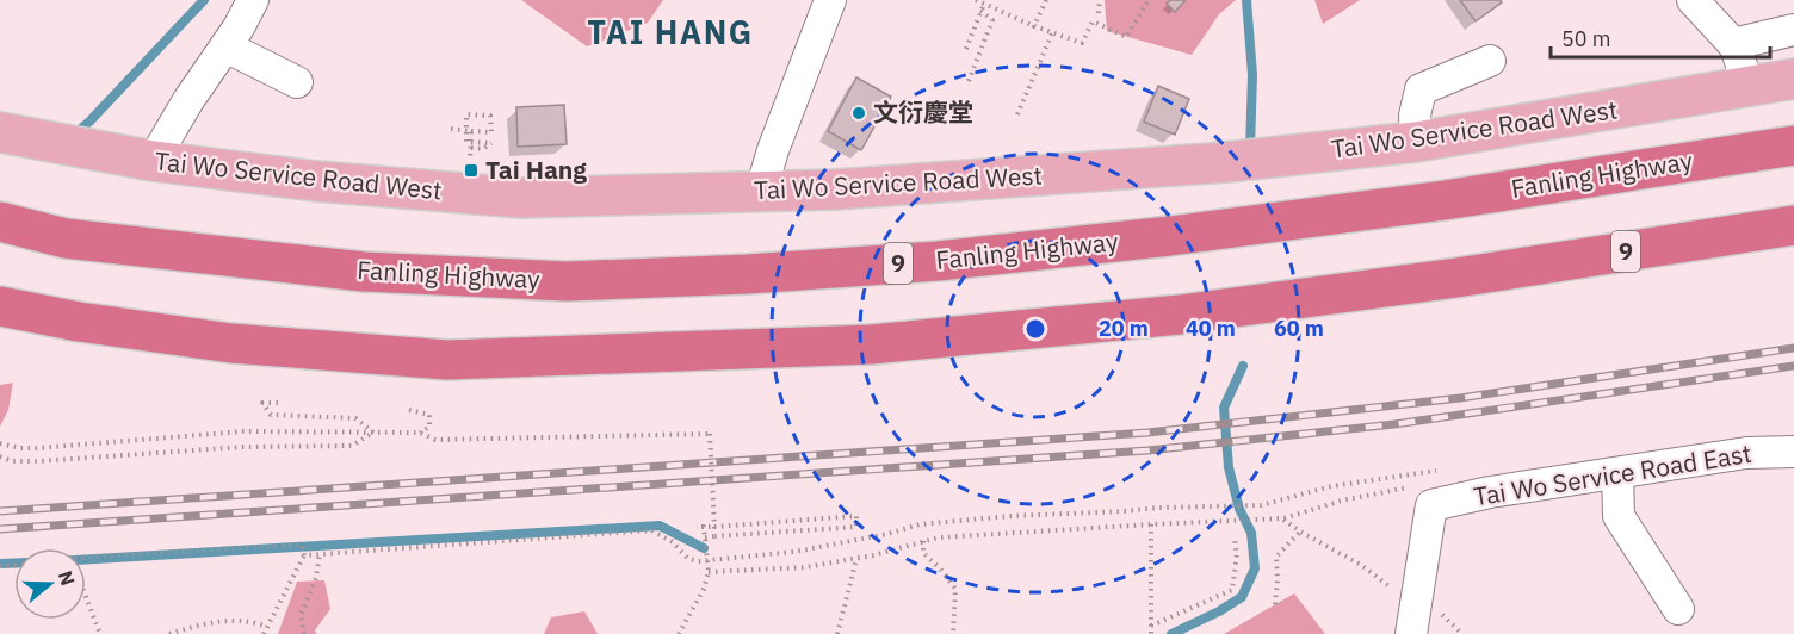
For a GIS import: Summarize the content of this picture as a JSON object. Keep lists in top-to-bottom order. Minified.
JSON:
{"streets":{"highway":["Fanling Highway","9"],"main road":["Tai Wo Service Road West"],"street":["Tai Wo Service Road East"]},"districts":["TAI HANG"],"places":{"other":["文衍慶堂"],"transit":["Tai Hang"]},"scale_bar":"50 m","north":"right","rings":["20 m","40 m","60 m"]}
